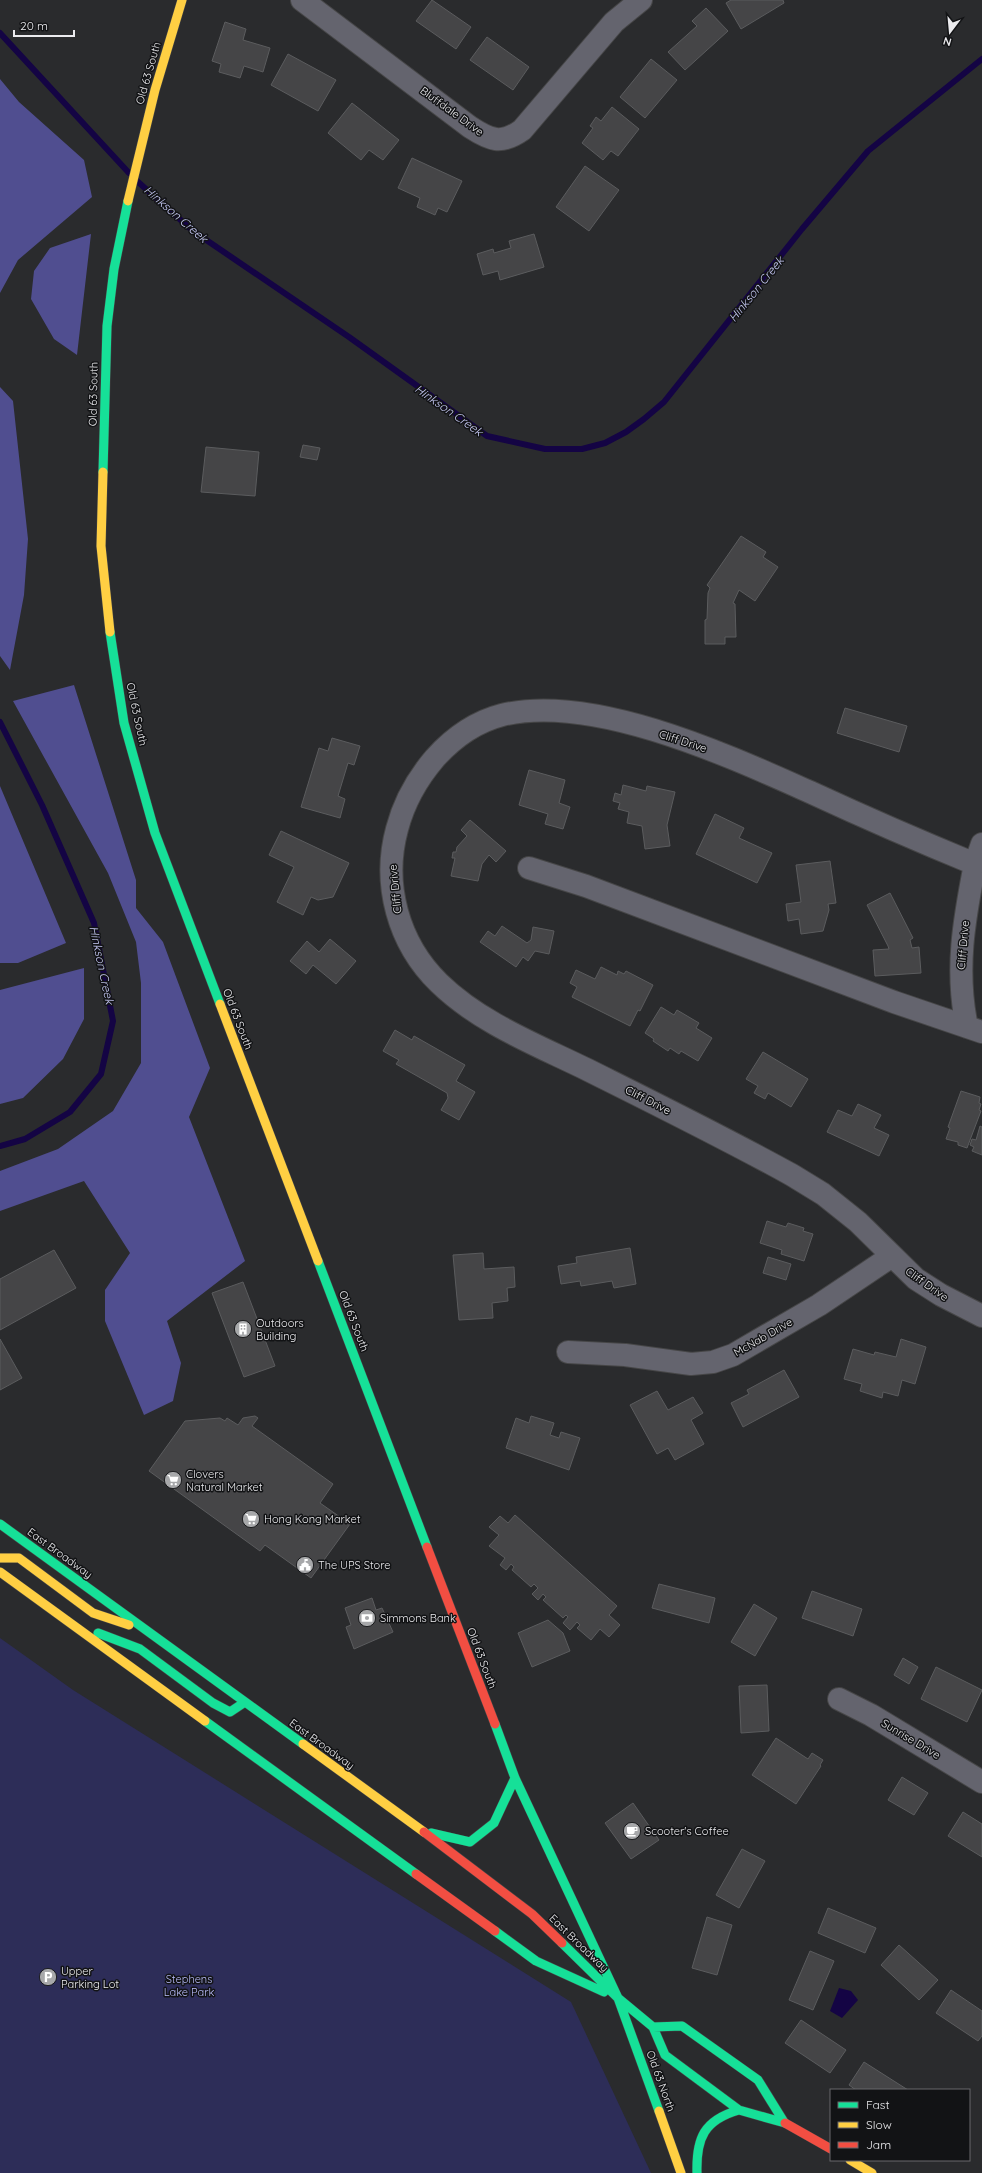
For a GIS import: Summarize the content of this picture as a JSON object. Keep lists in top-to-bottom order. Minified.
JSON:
{"streets":{"main road":["Old 63 South","East Broadway","Old 63 North"],"street":["Bluffdale Drive","Cliff Drive","McNab Drive","Sunrise Drive"]},"crossings":[["Old 63 South","East Broadway"],["Old 63 South","Old 63 North"],["Cliff Drive","McNab Drive"],["East Broadway","Old 63 North"]],"water":["Hinkson Creek"],"parks":["Stephens Lake Park"],"places":{"building":["Outdoors Building"],"supermarket":["Clovers Natural Market","Hong Kong Market"],"public building":["The UPS Store"],"bank":["Simmons Bank"],"cafe":["Scooter's Coffee"],"parking":["Upper Parking Lot"]},"legend":["Fast","Slow","Jam"],"scale_bar":"20 m","north":"bottom"}
